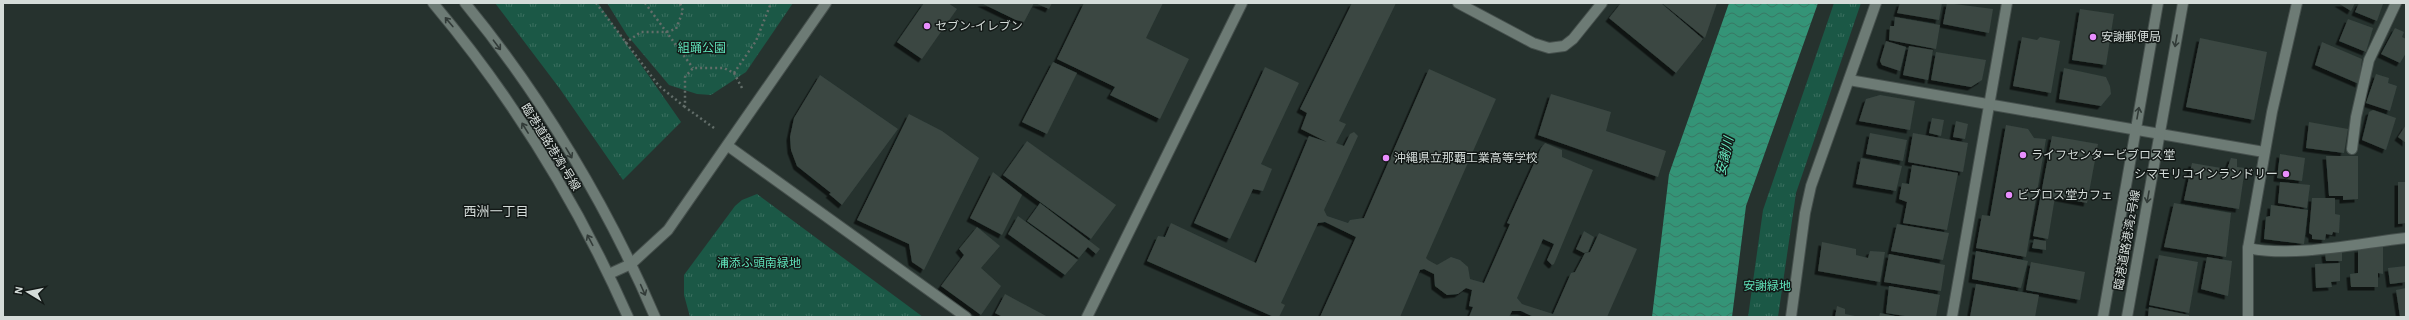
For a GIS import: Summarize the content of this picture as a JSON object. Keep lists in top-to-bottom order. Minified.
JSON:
{"streets":{"street":["臨港道路港湾1号線","臨港道路港湾2号線"]},"districts":["西洲一丁目"],"water":["安謝川"],"parks":["組踊公園","浦添ふ頭南緑地","安謝緑地"],"places":["セブン-イレブン","安謝郵便局","ライフセンタービブロス堂","沖縄県立那覇工業高等学校","シマモリコインランドリー","ビブロス堂カフェ"],"north":"left"}
